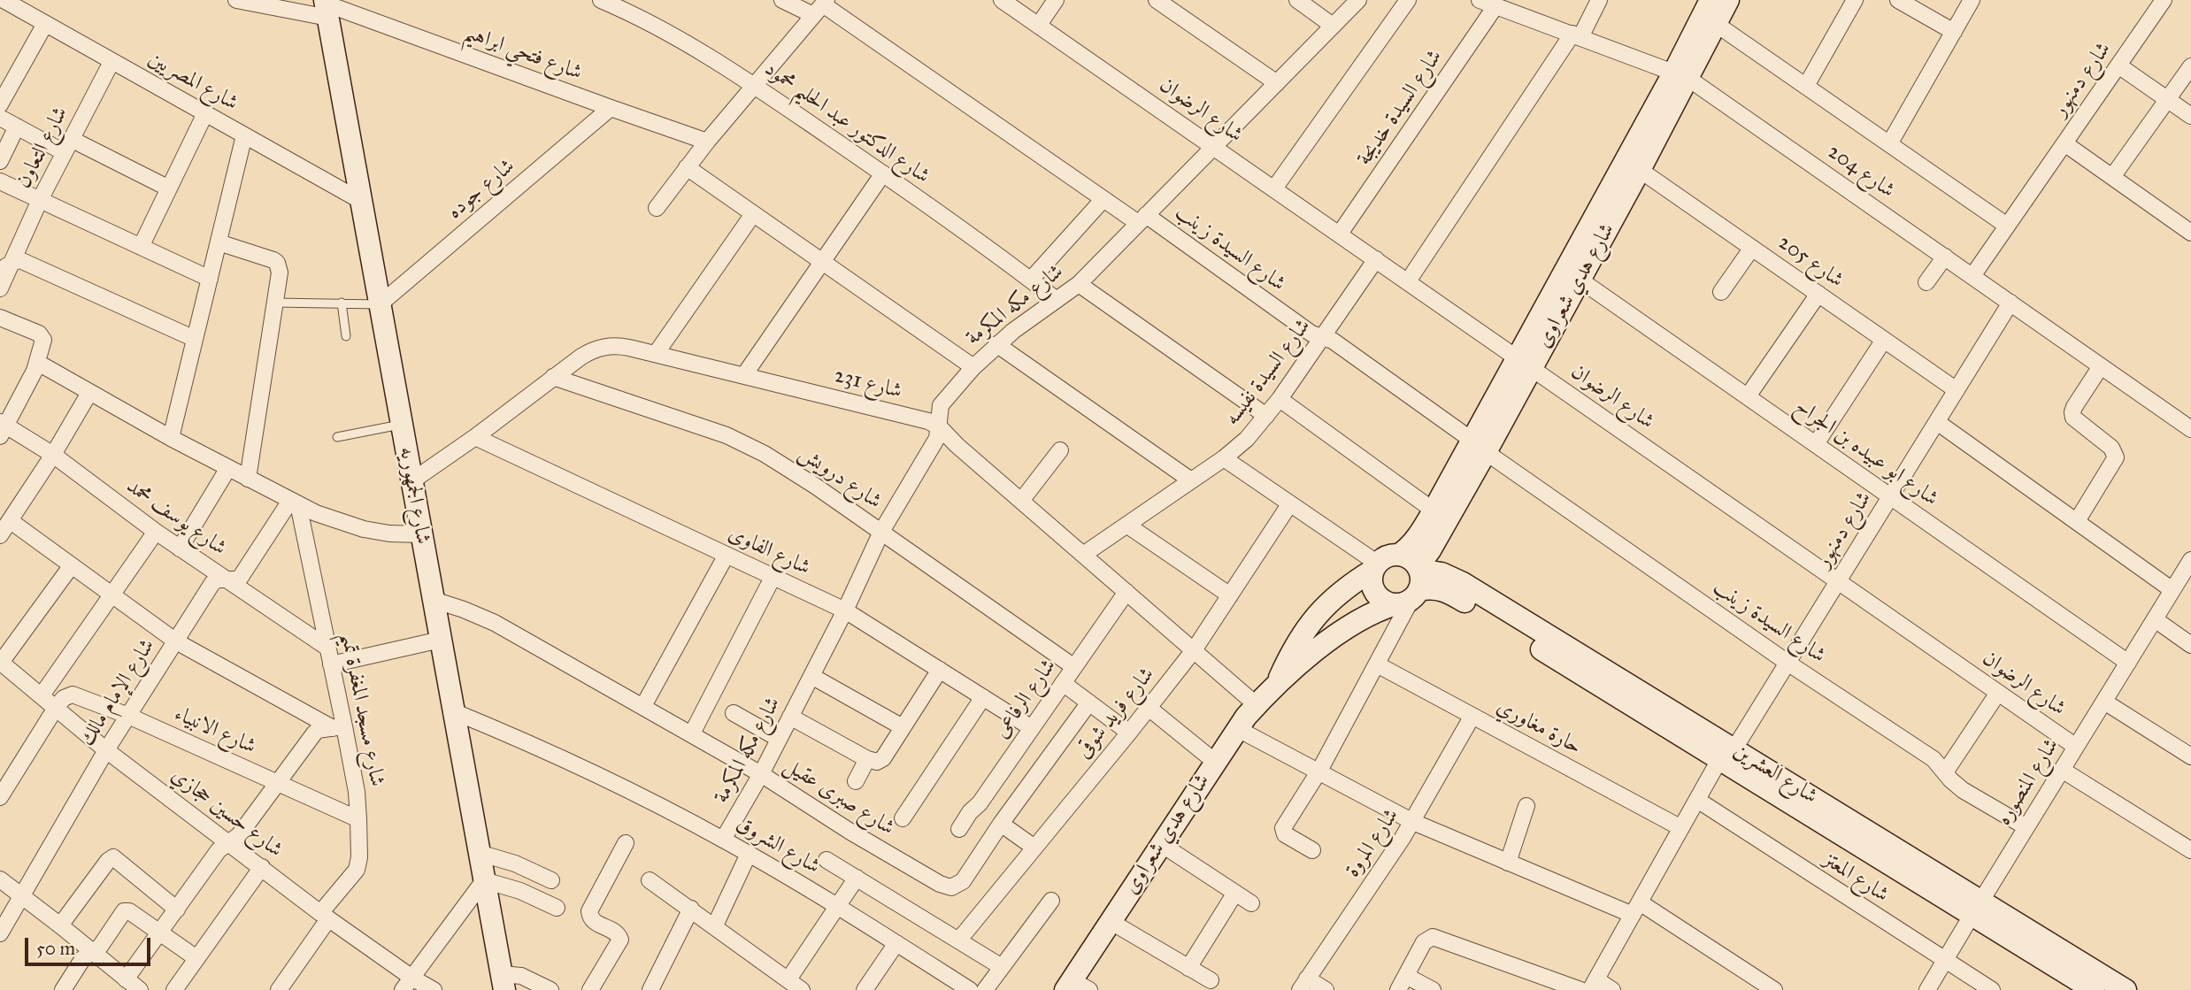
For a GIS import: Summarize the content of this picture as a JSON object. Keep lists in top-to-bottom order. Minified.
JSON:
{"streets":{"street":["شارع فتحي ابراهيم","شارع دمنهور","شارع المصريين","شارع السيدة خديجة","شارع الرضوان","شارع الدكتور عبد الحليم محمود","شارع التعاون","شارع 204","شارع جوده","شارع السيدة زينب","شارع 205","شارع هدي شعراوى","شارع مكه المكرمة","شارع السيدة نفيسه","شارع 231","شارع ابو عبيده بن الجراح","شارع درويش","شارع الجمهوريه","شارع يوسف محمد","شارع الفاوى","شارع الإمام مالك","شارع الرفاعى","شارع مسجد المغفرة تميم","شارع فريد شوقى","حارة مغاوري","شارع الانبياء","شارع العشرين","شارع المنصوره","شارع صبرى عقيل","شارع حسين حجازي","شارع المروة","شارع الشروق","شارع المعتز"]},"crossings":[["شارع فتحي ابراهيم","شارع جوده"],["شارع فتحي ابراهيم","شارع الجمهوريه"],["شارع دمنهور","شارع الرضوان"],["شارع دمنهور","شارع 204"],["شارع دمنهور","شارع السيدة زينب"],["شارع دمنهور","شارع 205"],["شارع دمنهور","شارع ابو عبيده بن الجراح"],["شارع دمنهور","حارة مغاوري"],["شارع دمنهور","شارع العشرين"],["شارع دمنهور","شارع المعتز"],["شارع المصريين","شارع التعاون"],["شارع المصريين","شارع الجمهوريه"],["شارع السيدة خديجة","شارع الرضوان"],["شارع السيدة خديجة","شارع 204"],["شارع الرضوان","شارع هدي شعراوى"],["شارع الرضوان","شارع مكه المكرمة"],["شارع الرضوان","شارع السيدة نفيسه"],["شارع الرضوان","شارع المنصوره"],["شارع الدكتور عبد الحليم محمود","شارع مكه المكرمة"],["شارع 204","شارع هدي شعراوى"],["شارع جوده","شارع الجمهوريه"],["شارع السيدة زينب","شارع هدي شعراوى"],["شارع السيدة زينب","شارع مكه المكرمة"],["شارع السيدة زينب","شارع السيدة نفيسه"],["شارع السيدة زينب","شارع المنصوره"],["شارع 205","شارع هدي شعراوى"],["شارع هدي شعراوى","شارع 231"],["شارع هدي شعراوى","شارع ابو عبيده بن الجراح"],["شارع هدي شعراوى","شارع العشرين"],["شارع مكه المكرمة","شارع 231"],["شارع مكه المكرمة","شارع درويش"],["شارع مكه المكرمة","شارع الفاوى"],["شارع مكه المكرمة","شارع صبرى عقيل"],["شارع مكه المكرمة","شارع الشروق"],["شارع السيدة نفيسه","شارع 231"],["شارع 231","شارع درويش"],["شارع 231","شارع الجمهوريه"],["شارع 231","شارع الفاوى"],["شارع 231","شارع الرفاعى"],["شارع 231","شارع فريد شوقى"],["شارع ابو عبيده بن الجراح","شارع المنصوره"],["شارع درويش","شارع الرفاعى"],["شارع الجمهوريه","شارع صبرى عقيل"],["شارع الجمهوريه","شارع الشروق"],["شارع يوسف محمد","شارع الإمام مالك"],["شارع يوسف محمد","شارع مسجد المغفرة تميم"],["شارع الفاوى","شارع الرفاعى"],["شارع الإمام مالك","شارع مسجد المغفرة تميم"],["شارع الإمام مالك","شارع الانبياء"],["شارع الإمام مالك","شارع حسين حجازي"],["شارع مسجد المغفرة تميم","شارع الانبياء"],["شارع مسجد المغفرة تميم","شارع حسين حجازي"],["حارة مغاوري","شارع المروة"],["شارع الانبياء","شارع حسين حجازي"],["شارع العشرين","شارع المنصوره"],["شارع المنصوره","شارع المعتز"]],"scale_bar":"50 m"}
